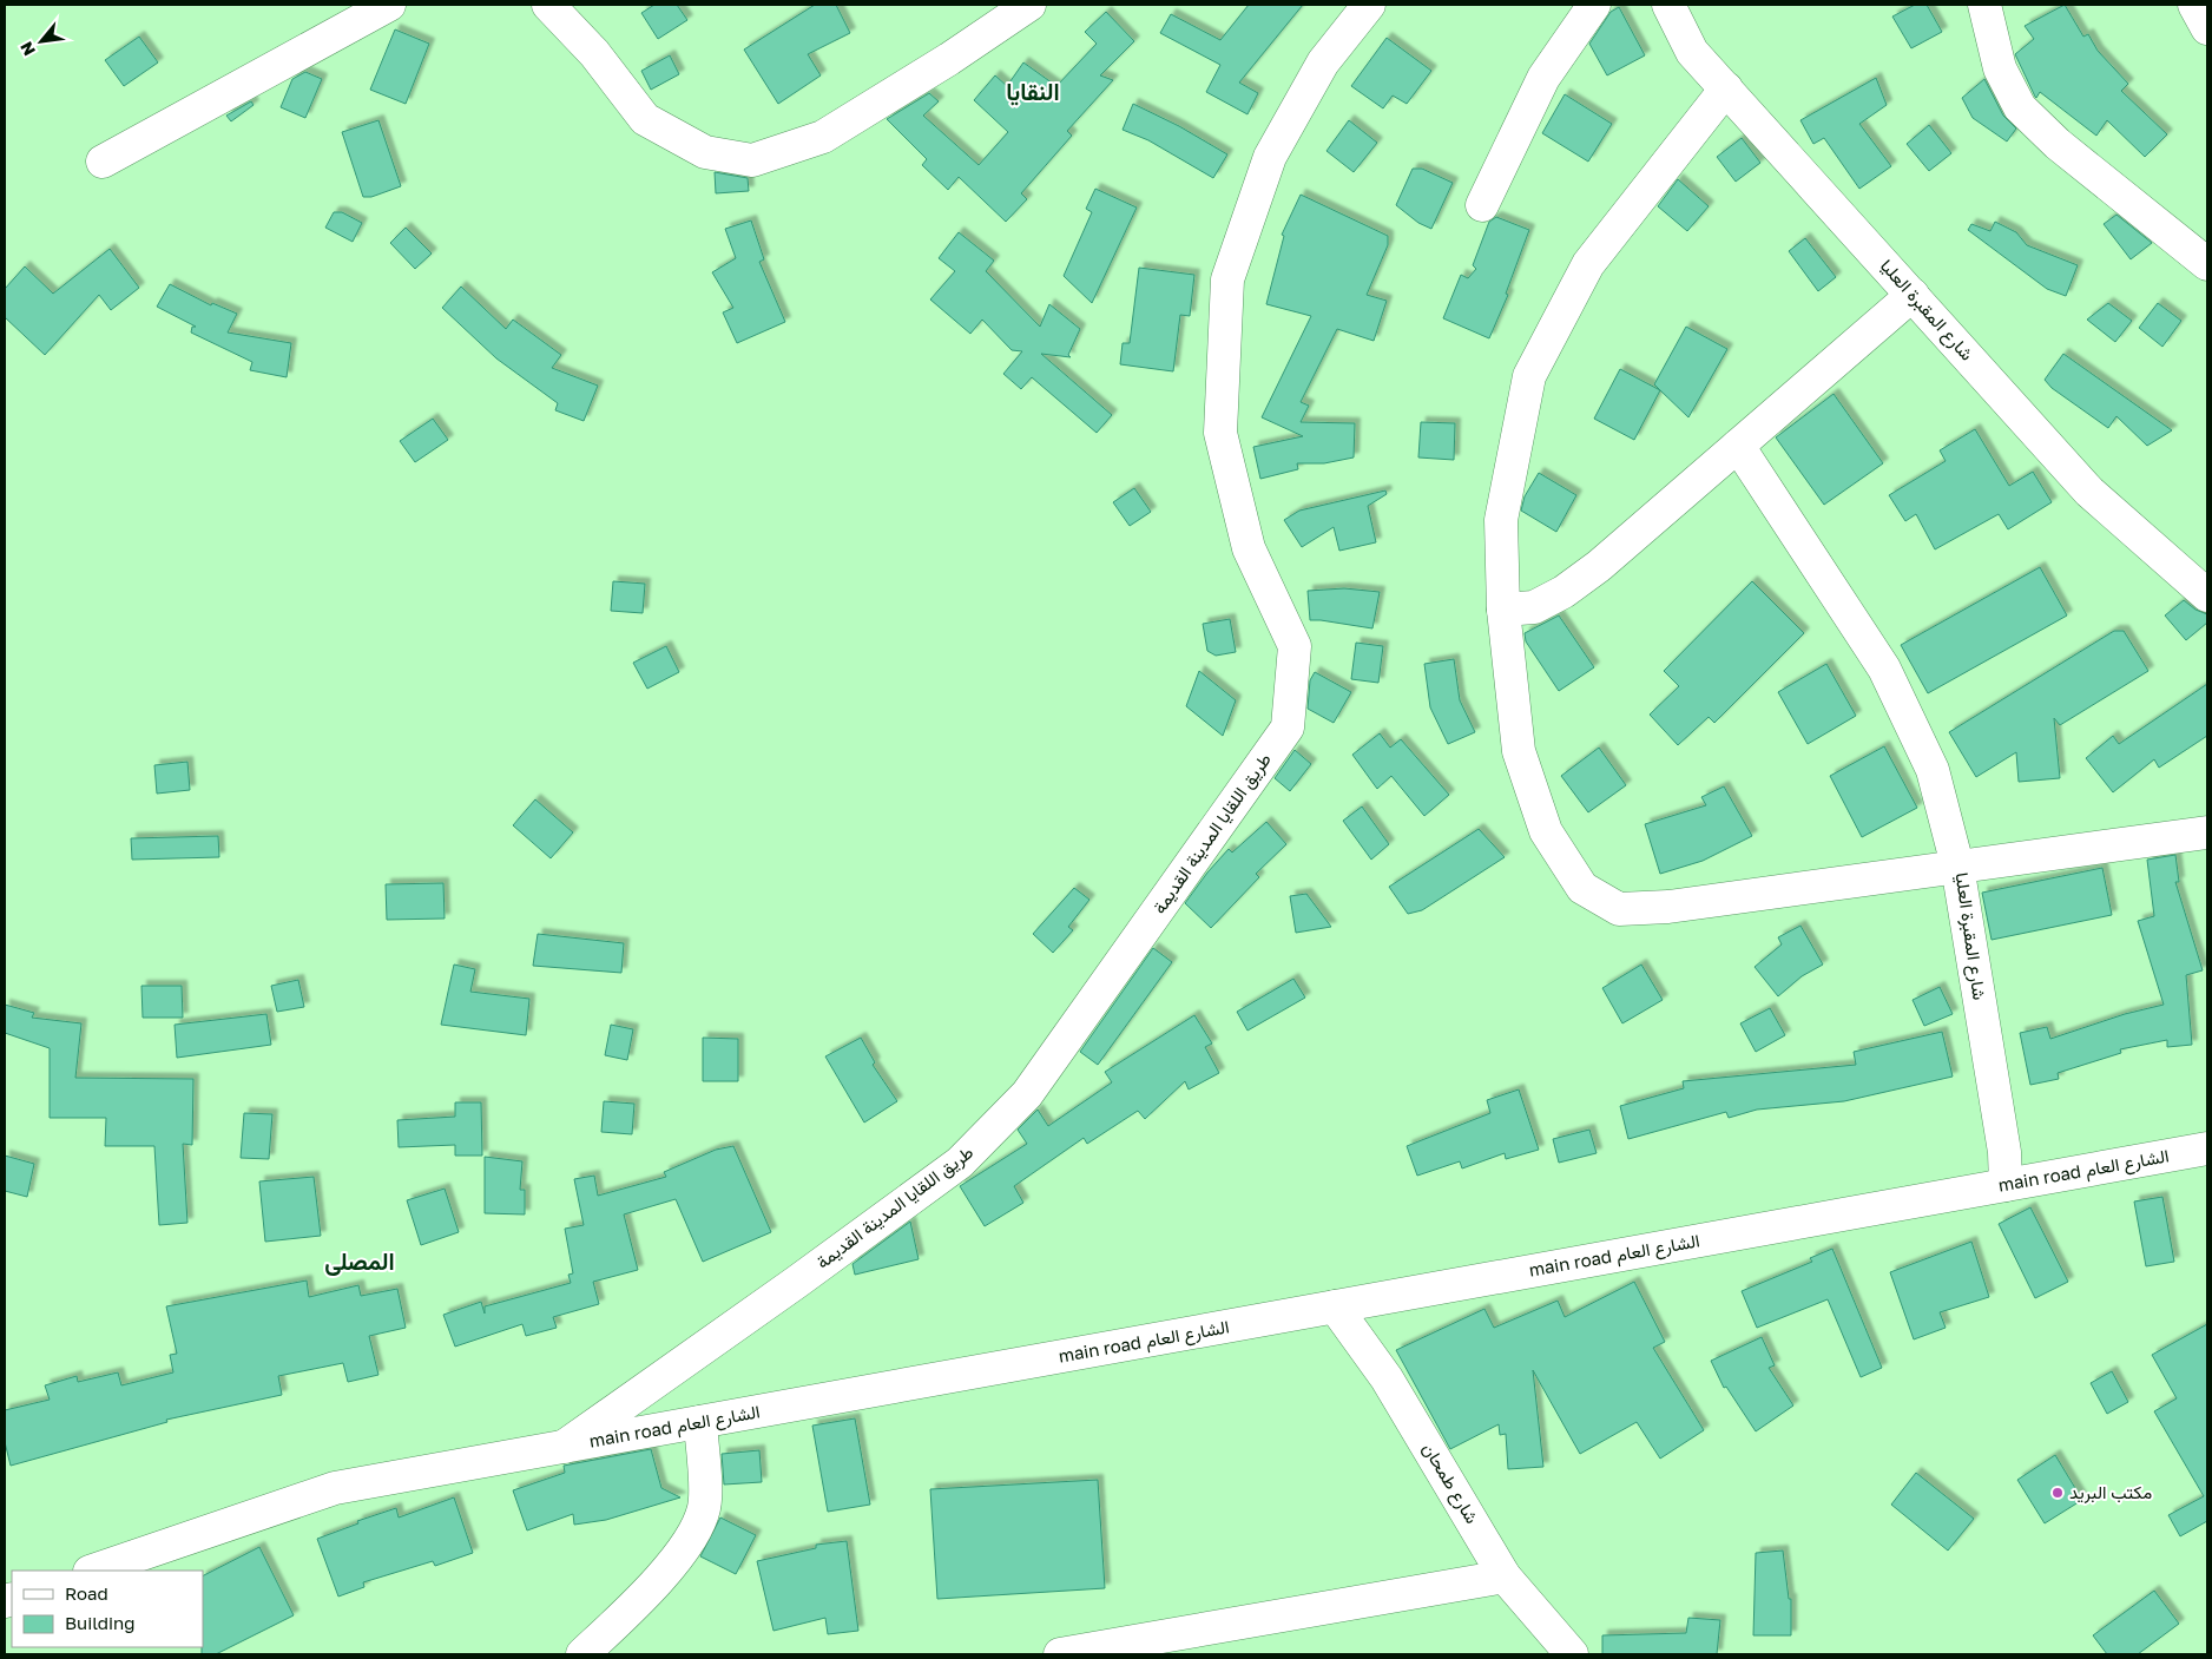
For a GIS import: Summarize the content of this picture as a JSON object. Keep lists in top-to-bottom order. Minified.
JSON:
{"streets":{"street":["شارع المقبرة العليا","طريق اللقايا المدينة القديمة","main road الشارع العام","شارع طمحان"]},"crossings":[["شارع المقبرة العليا","main road الشارع العام"],["طريق اللقايا المدينة القديمة","main road الشارع العام"],["main road الشارع العام","شارع طمحان"]],"districts":["النقايا","المصلى"],"places":["مكتب البريد"],"legend":["Road","Building"],"north":"bottom left"}
